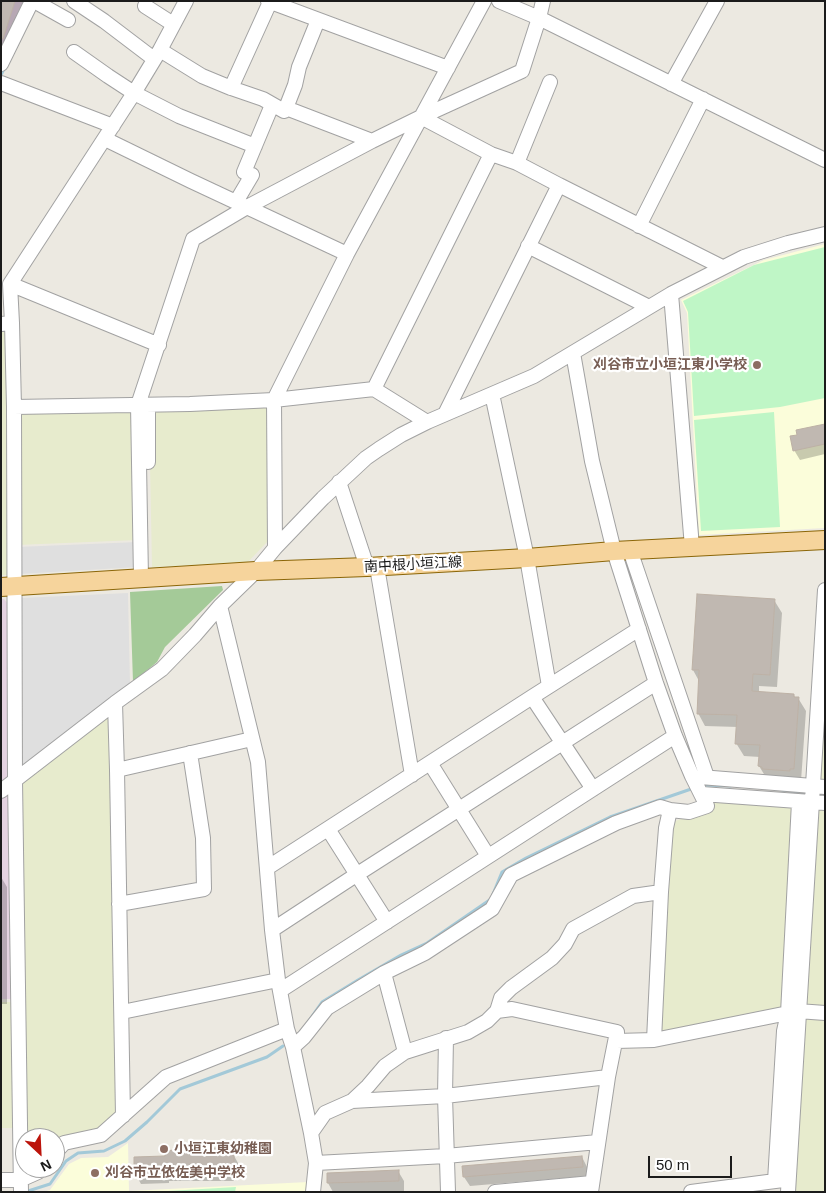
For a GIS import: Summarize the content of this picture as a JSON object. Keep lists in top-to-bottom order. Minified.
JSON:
{"streets":{"main road":["南中根小垣江線"]},"places":["刈谷市立小垣江東小学校","小垣江東幼稚園","刈谷市立依佐美中学校"],"scale_bar":"50 m","north":"bottom right"}
